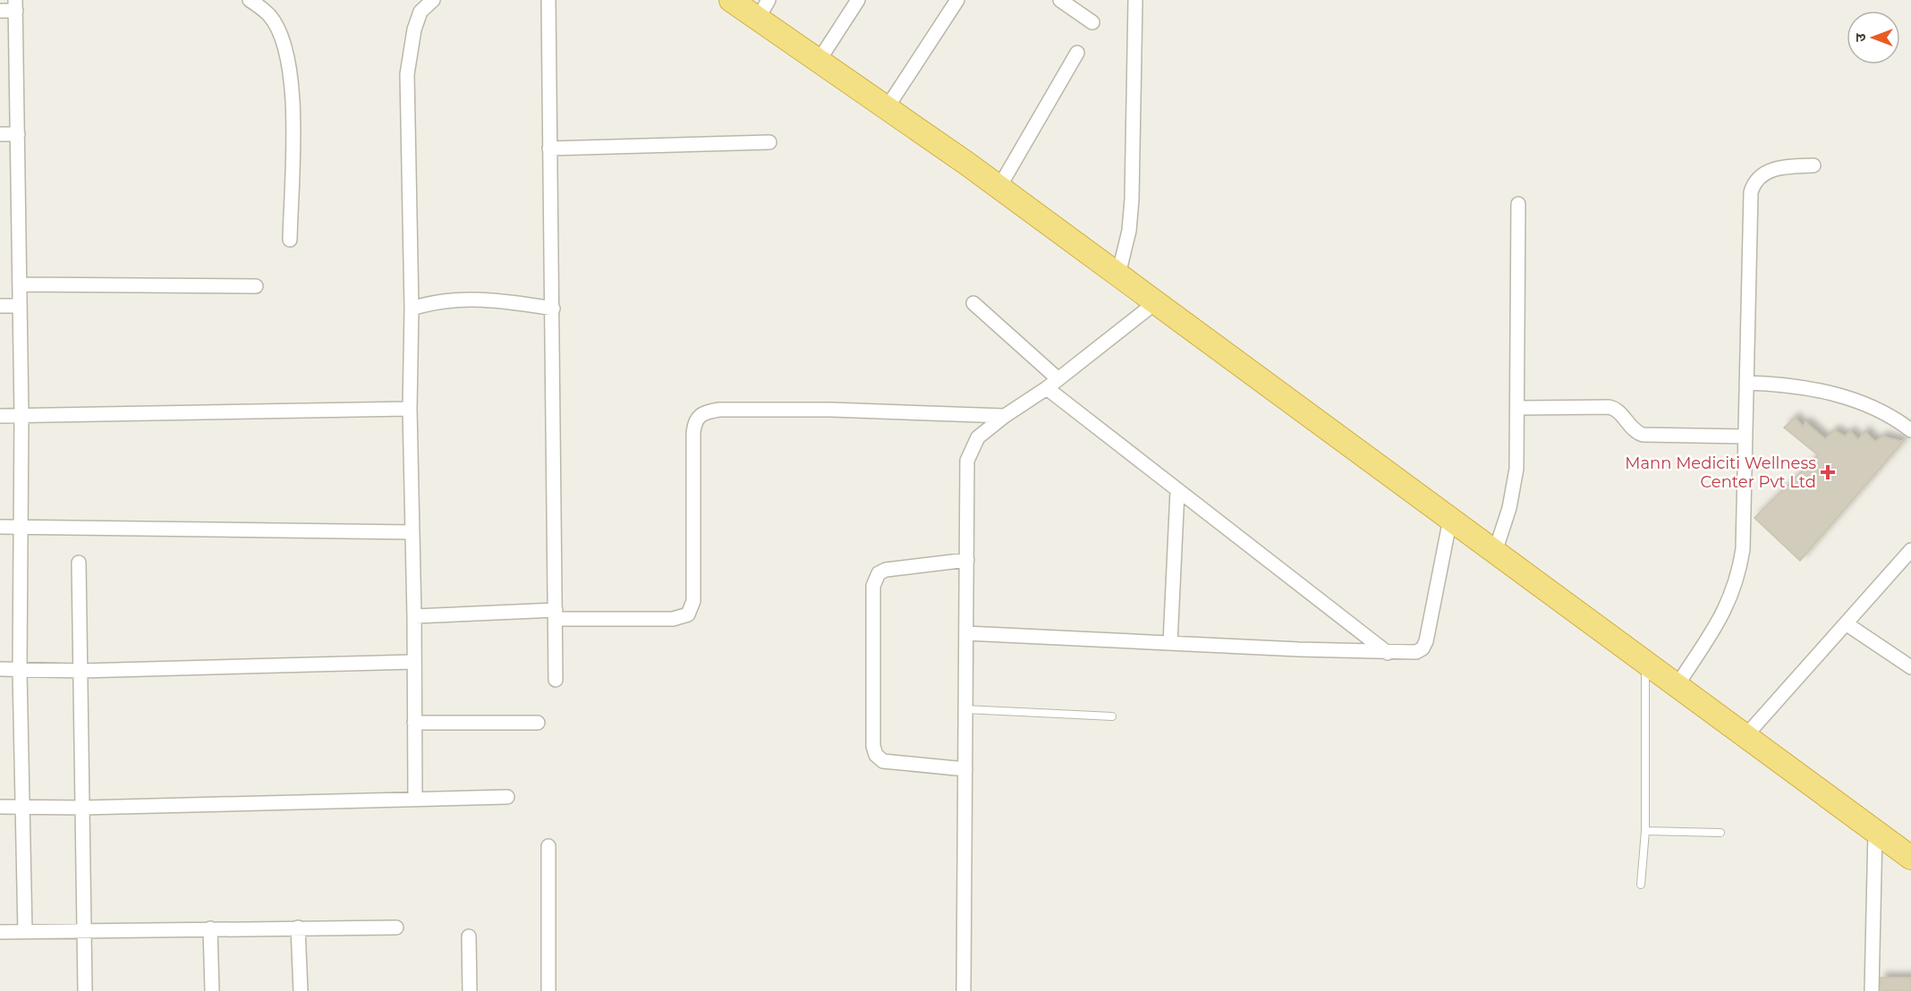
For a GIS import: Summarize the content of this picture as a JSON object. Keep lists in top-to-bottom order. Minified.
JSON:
{"places":{"health":["Mann Mediciti Wellness Center Pvt Ltd"]},"north":"left"}
